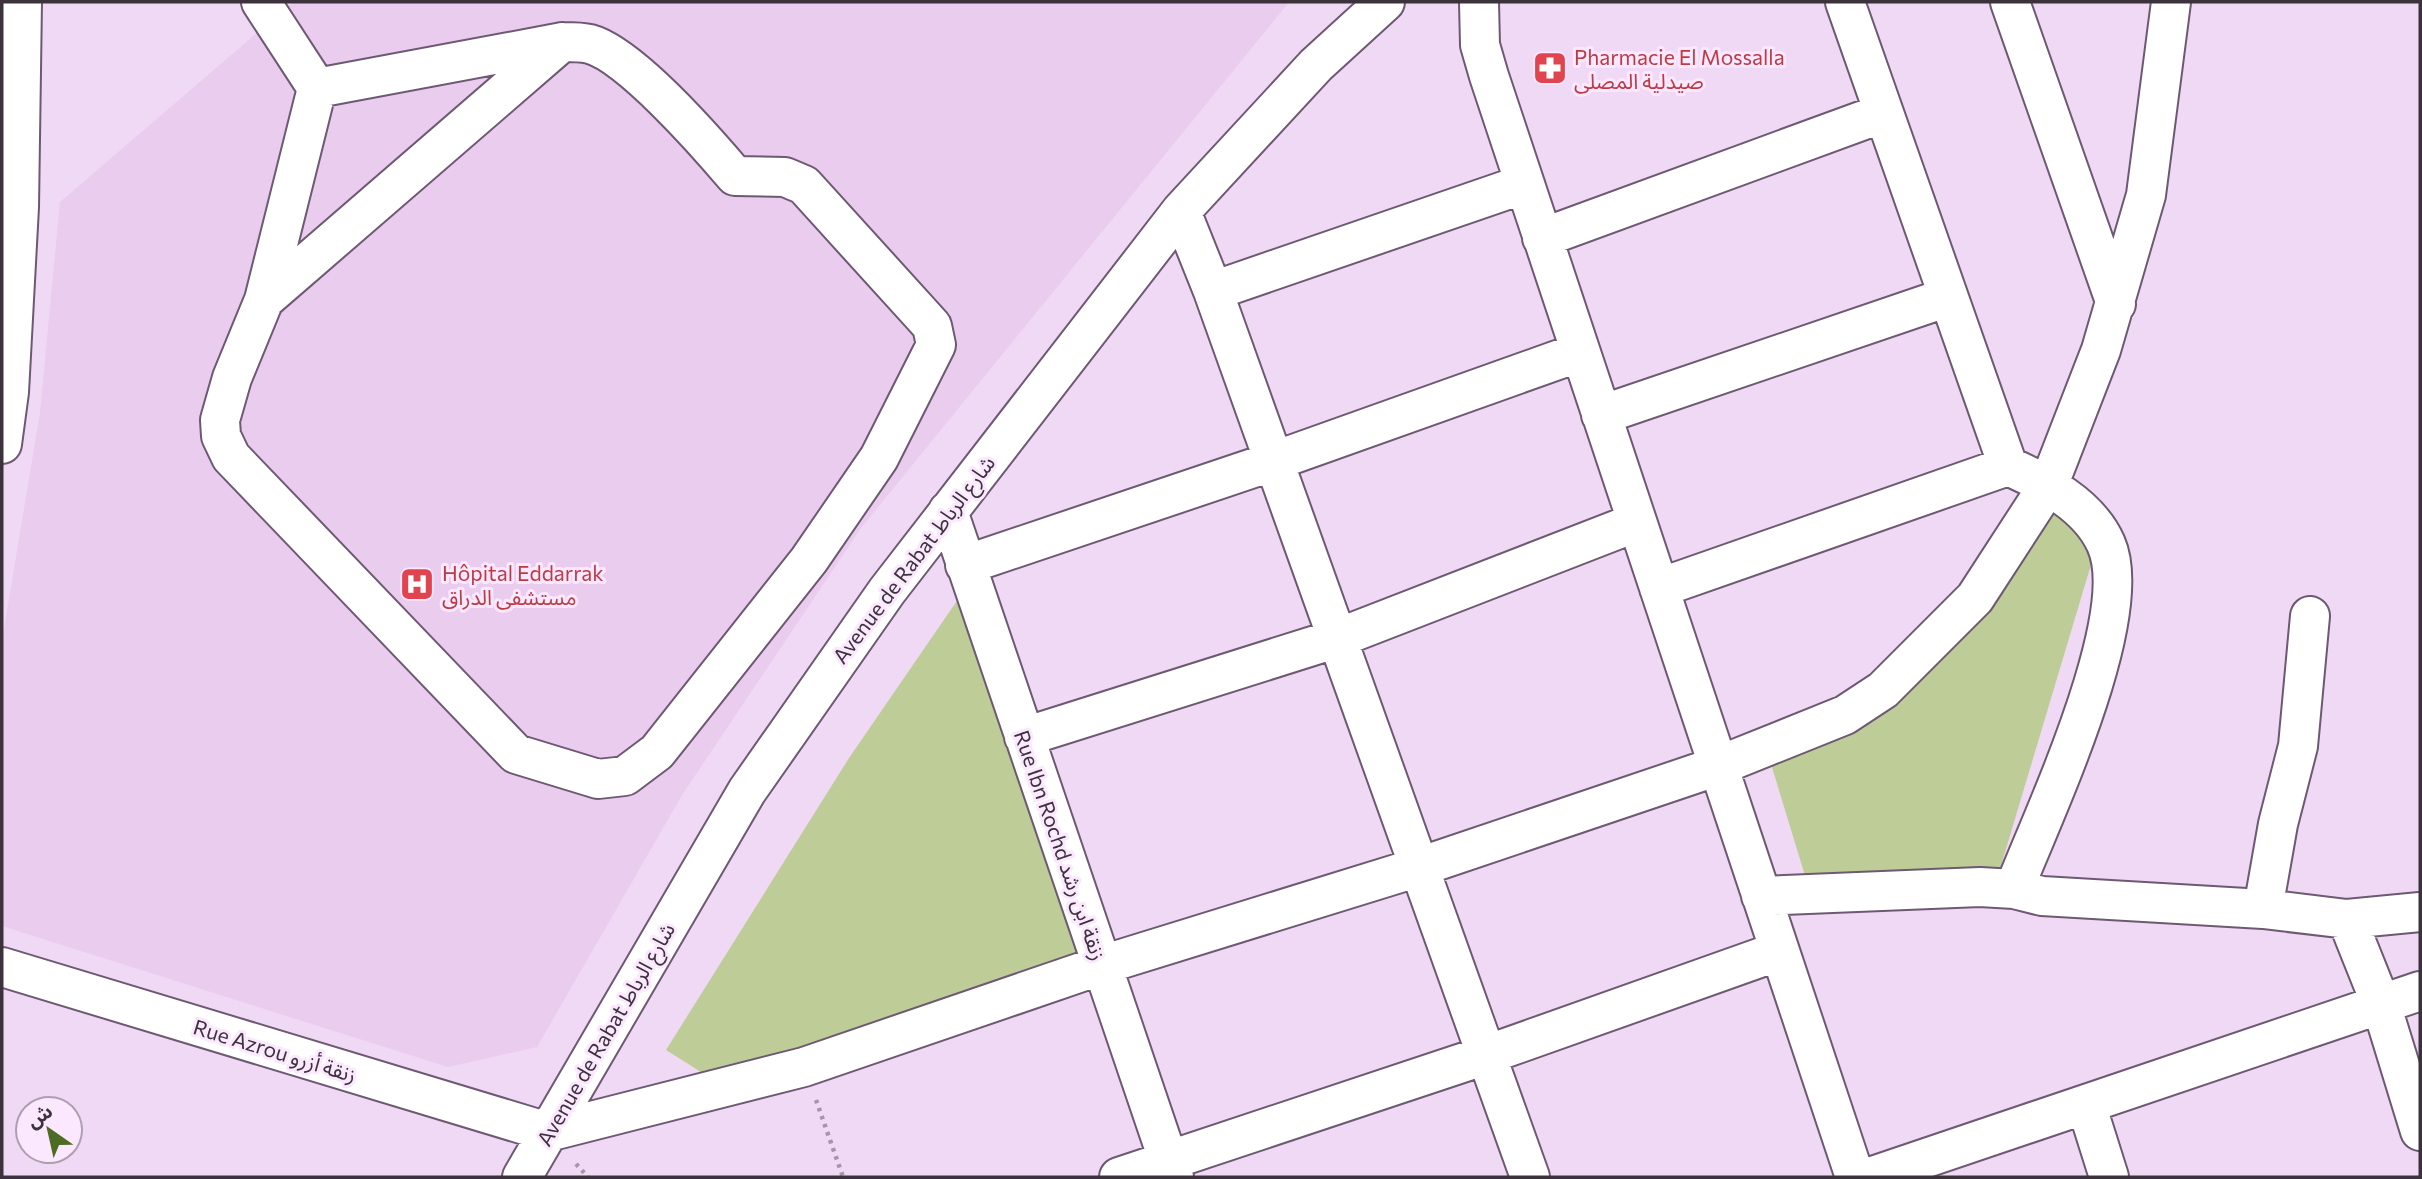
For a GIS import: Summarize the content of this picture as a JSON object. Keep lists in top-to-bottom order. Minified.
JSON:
{"streets":{"street":["Avenue de Rabat شارع الرباط","Rue Ibn Rochd زنقة ابن رشد","Rue Azrou زنقة أزرو"]},"crossings":[["Avenue de Rabat شارع الرباط","Rue Ibn Rochd زنقة ابن رشد"],["Avenue de Rabat شارع الرباط","Rue Azrou زنقة أزرو"]],"places":{"pharmacy":["Pharmacie El Mossalla صيدلية المصلى"],"hospital":["Hôpital Eddarrak مستشفى الدراق"]},"north":"top left"}
